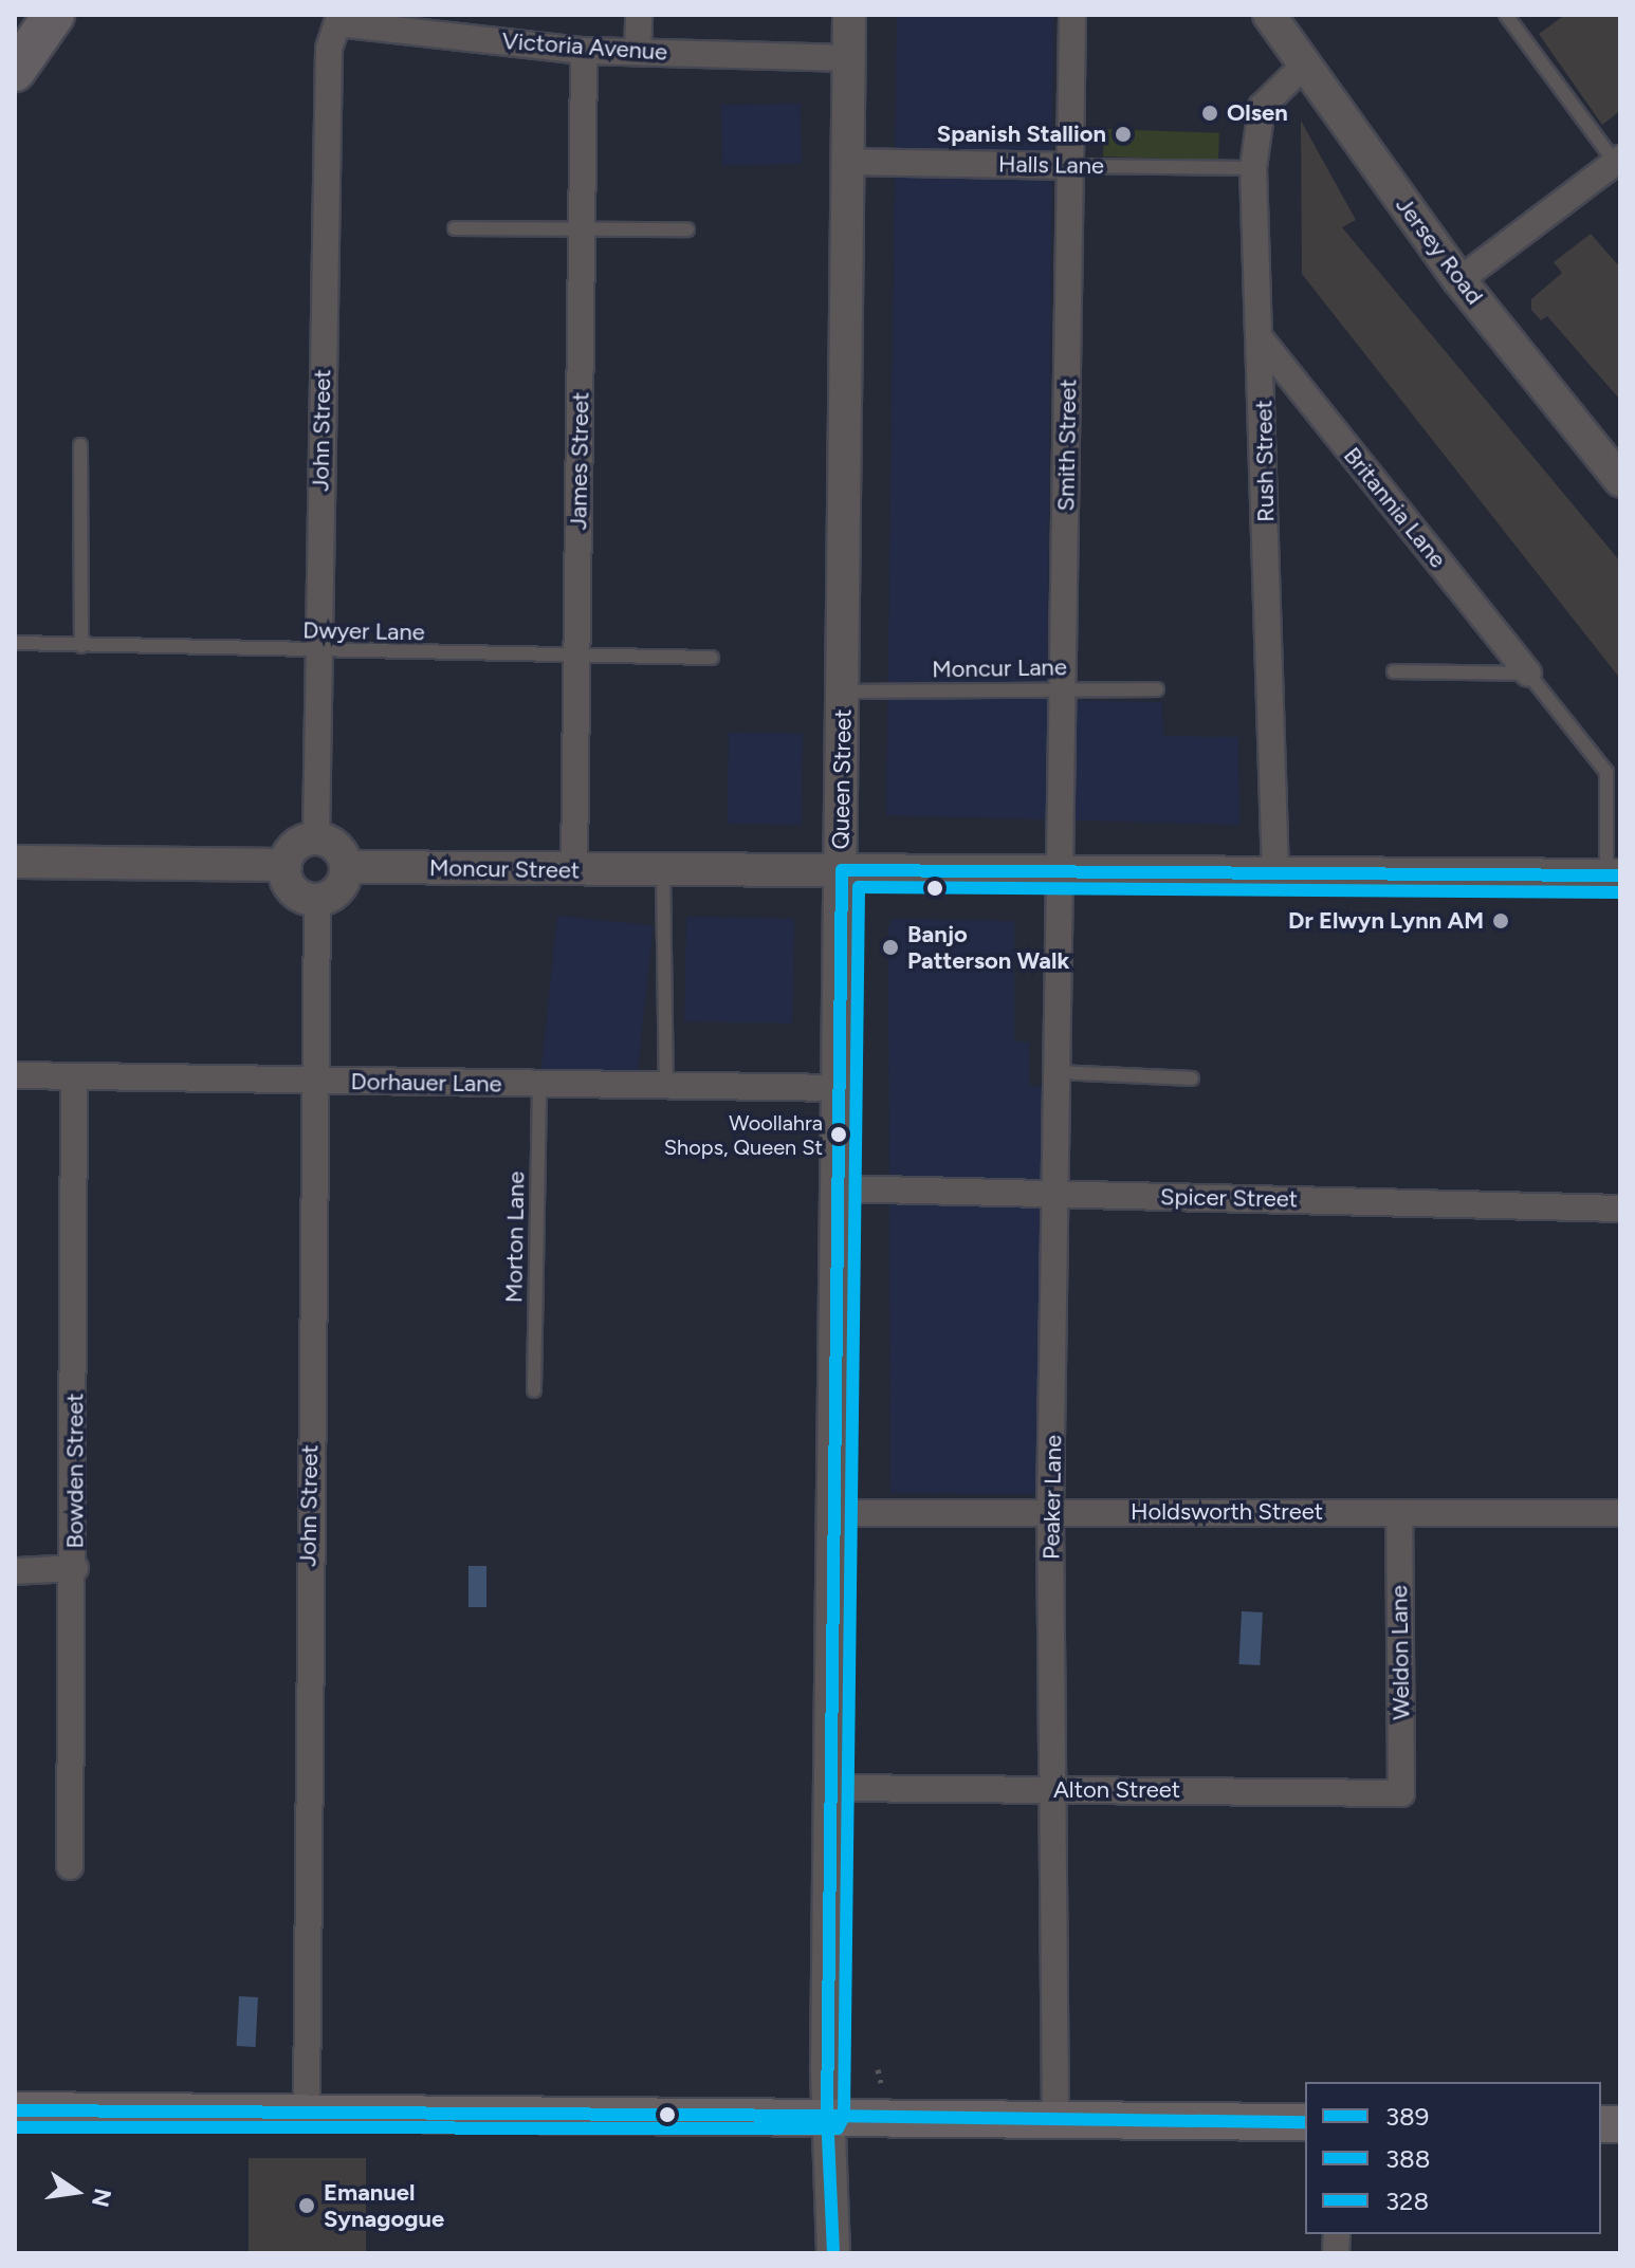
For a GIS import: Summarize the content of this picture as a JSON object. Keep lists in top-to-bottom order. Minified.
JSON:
{"streets":{"street":["Victoria Avenue","Halls Lane","Jersey Road","John Street","Smith Street","James Street","Rush Street","Britannia Lane","Queen Street","Moncur Street","Dorhauer Lane","Spicer Street","Bowden Street","Peaker Lane","Holdsworth Street","Weldon Lane","Alton Street"],"lane":["Dwyer Lane","Moncur Lane","Morton Lane"]},"crossings":[["Victoria Avenue","John Street"],["Victoria Avenue","James Street"],["Victoria Avenue","Queen Street"],["Halls Lane","Smith Street"],["Halls Lane","Rush Street"],["Halls Lane","Queen Street"],["Jersey Road","Rush Street"],["John Street","Dwyer Lane"],["John Street","Moncur Street"],["John Street","Dorhauer Lane"],["Smith Street","Moncur Lane"],["Smith Street","Moncur Street"],["Smith Street","Peaker Lane"],["James Street","Dwyer Lane"],["James Street","Moncur Street"],["Rush Street","Britannia Lane"],["Rush Street","Moncur Street"],["Britannia Lane","Moncur Street"],["Moncur Lane","Queen Street"],["Queen Street","Moncur Street"],["Queen Street","Dorhauer Lane"],["Queen Street","Spicer Street"],["Queen Street","Holdsworth Street"],["Queen Street","Alton Street"],["Moncur Street","Peaker Lane"],["Dorhauer Lane","Morton Lane"],["Dorhauer Lane","Bowden Street"],["Spicer Street","Peaker Lane"],["Peaker Lane","Holdsworth Street"],["Peaker Lane","Alton Street"],["Holdsworth Street","Weldon Lane"],["Weldon Lane","Alton Street"]],"places":["Olsen","Spanish Stallion","Dr Elwyn Lynn AM","Banjo Patterson Walk","Woollahra Shops, Queen St","Emanuel Synagogue"],"lines":["transit line 389","transit line 388","transit line 328"],"legend":["389","388","328"],"north":"right"}
